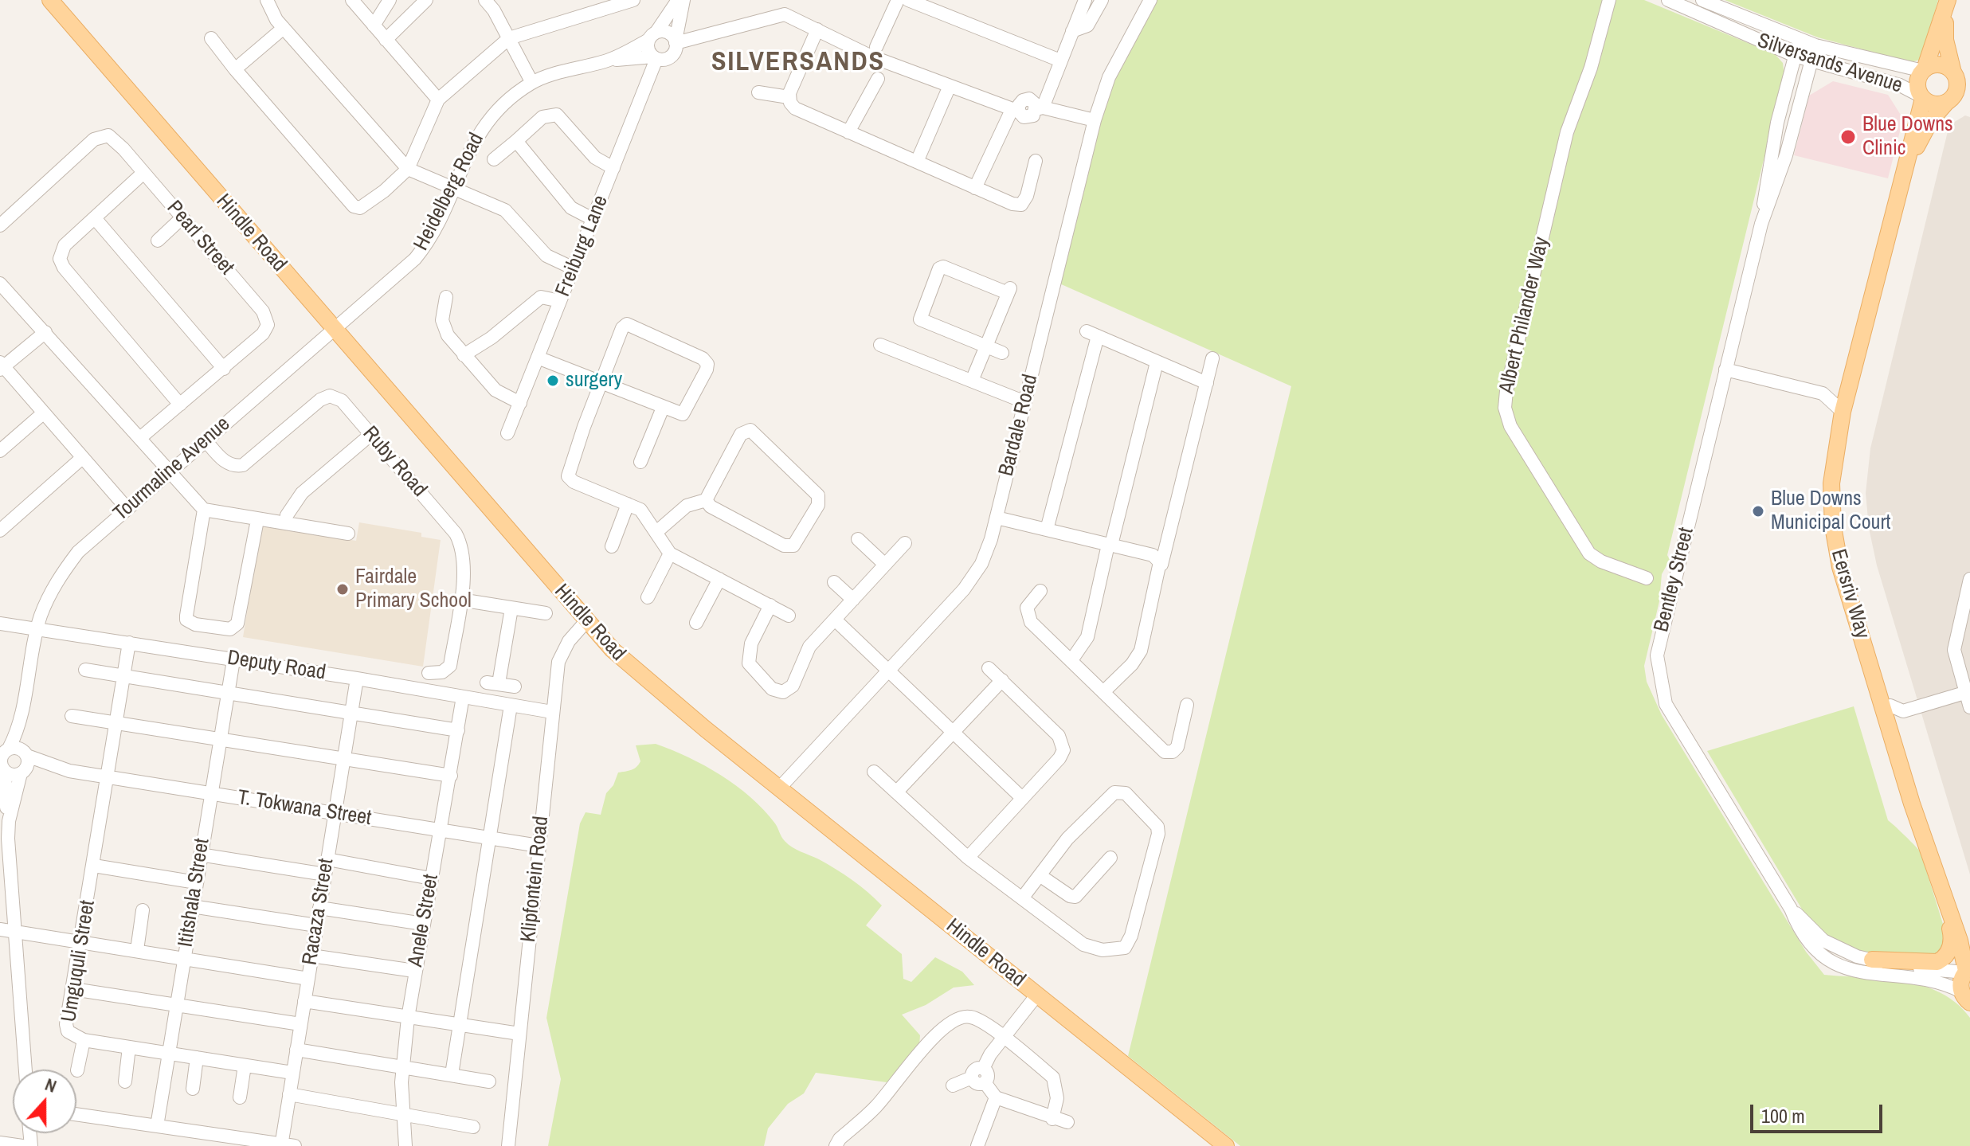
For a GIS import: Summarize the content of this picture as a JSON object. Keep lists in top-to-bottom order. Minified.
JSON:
{"streets":{"main road":["Hindle Road","Eersriv Way"],"street":["Silversands Avenue","Heidelberg Road","Pearl Street","Freiburg Lane","Albert Philander Way","Bardale Road","Ruby Road","Tourmaline Avenue","Bentley Street","Deputy Road","T. Tokwana Street","Klipfontein Road","Ititshala Street","Racaza Street","Anele Street","Umguquli Street"]},"crossings":[["Silversands Avenue","Bentley Street"],["Silversands Avenue","Eersriv Way"],["Heidelberg Road","Hindle Road"],["Heidelberg Road","Freiburg Lane"],["Heidelberg Road","Tourmaline Avenue"],["Hindle Road","Bardale Road"],["Hindle Road","Tourmaline Avenue"],["Hindle Road","Klipfontein Road"],["Ruby Road","Tourmaline Avenue"],["Tourmaline Avenue","Deputy Road"],["Bentley Street","Eersriv Way"],["Deputy Road","Klipfontein Road"],["Deputy Road","Ititshala Street"],["Deputy Road","Racaza Street"],["Deputy Road","Anele Street"],["Deputy Road","Umguquli Street"],["T. Tokwana Street","Klipfontein Road"],["T. Tokwana Street","Ititshala Street"],["T. Tokwana Street","Racaza Street"],["T. Tokwana Street","Anele Street"],["T. Tokwana Street","Umguquli Street"],["Ititshala Street","Umguquli Street"],["Racaza Street","Umguquli Street"]],"districts":["SILVERSANDS"],"places":["Blue Downs Clinic","surgery","Blue Downs Municipal Court","Fairdale Primary School"],"scale_bar":"100 m","north":"top"}
